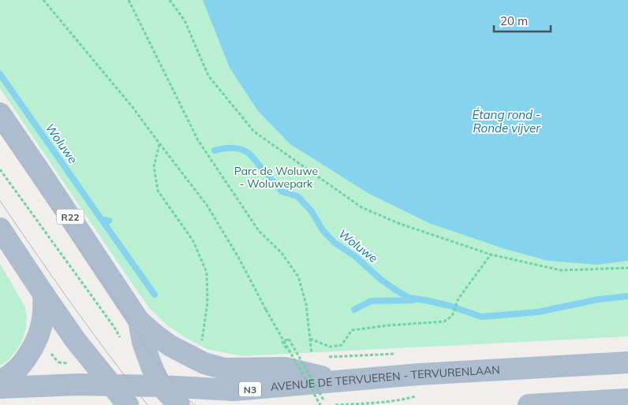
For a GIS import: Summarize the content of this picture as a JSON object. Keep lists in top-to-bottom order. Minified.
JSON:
{"streets":{"main road":["R22","AVENUE DE TERVUEREN - TERVURENLAAN","N3"]},"crossings":[["R22","AVENUE DE TERVUEREN - TERVURENLAAN"]],"water":["Étang rond - Ronde vijver","Woluwe"],"parks":["Parc de Woluwe - Woluwepark"],"scale_bar":"20 m"}
